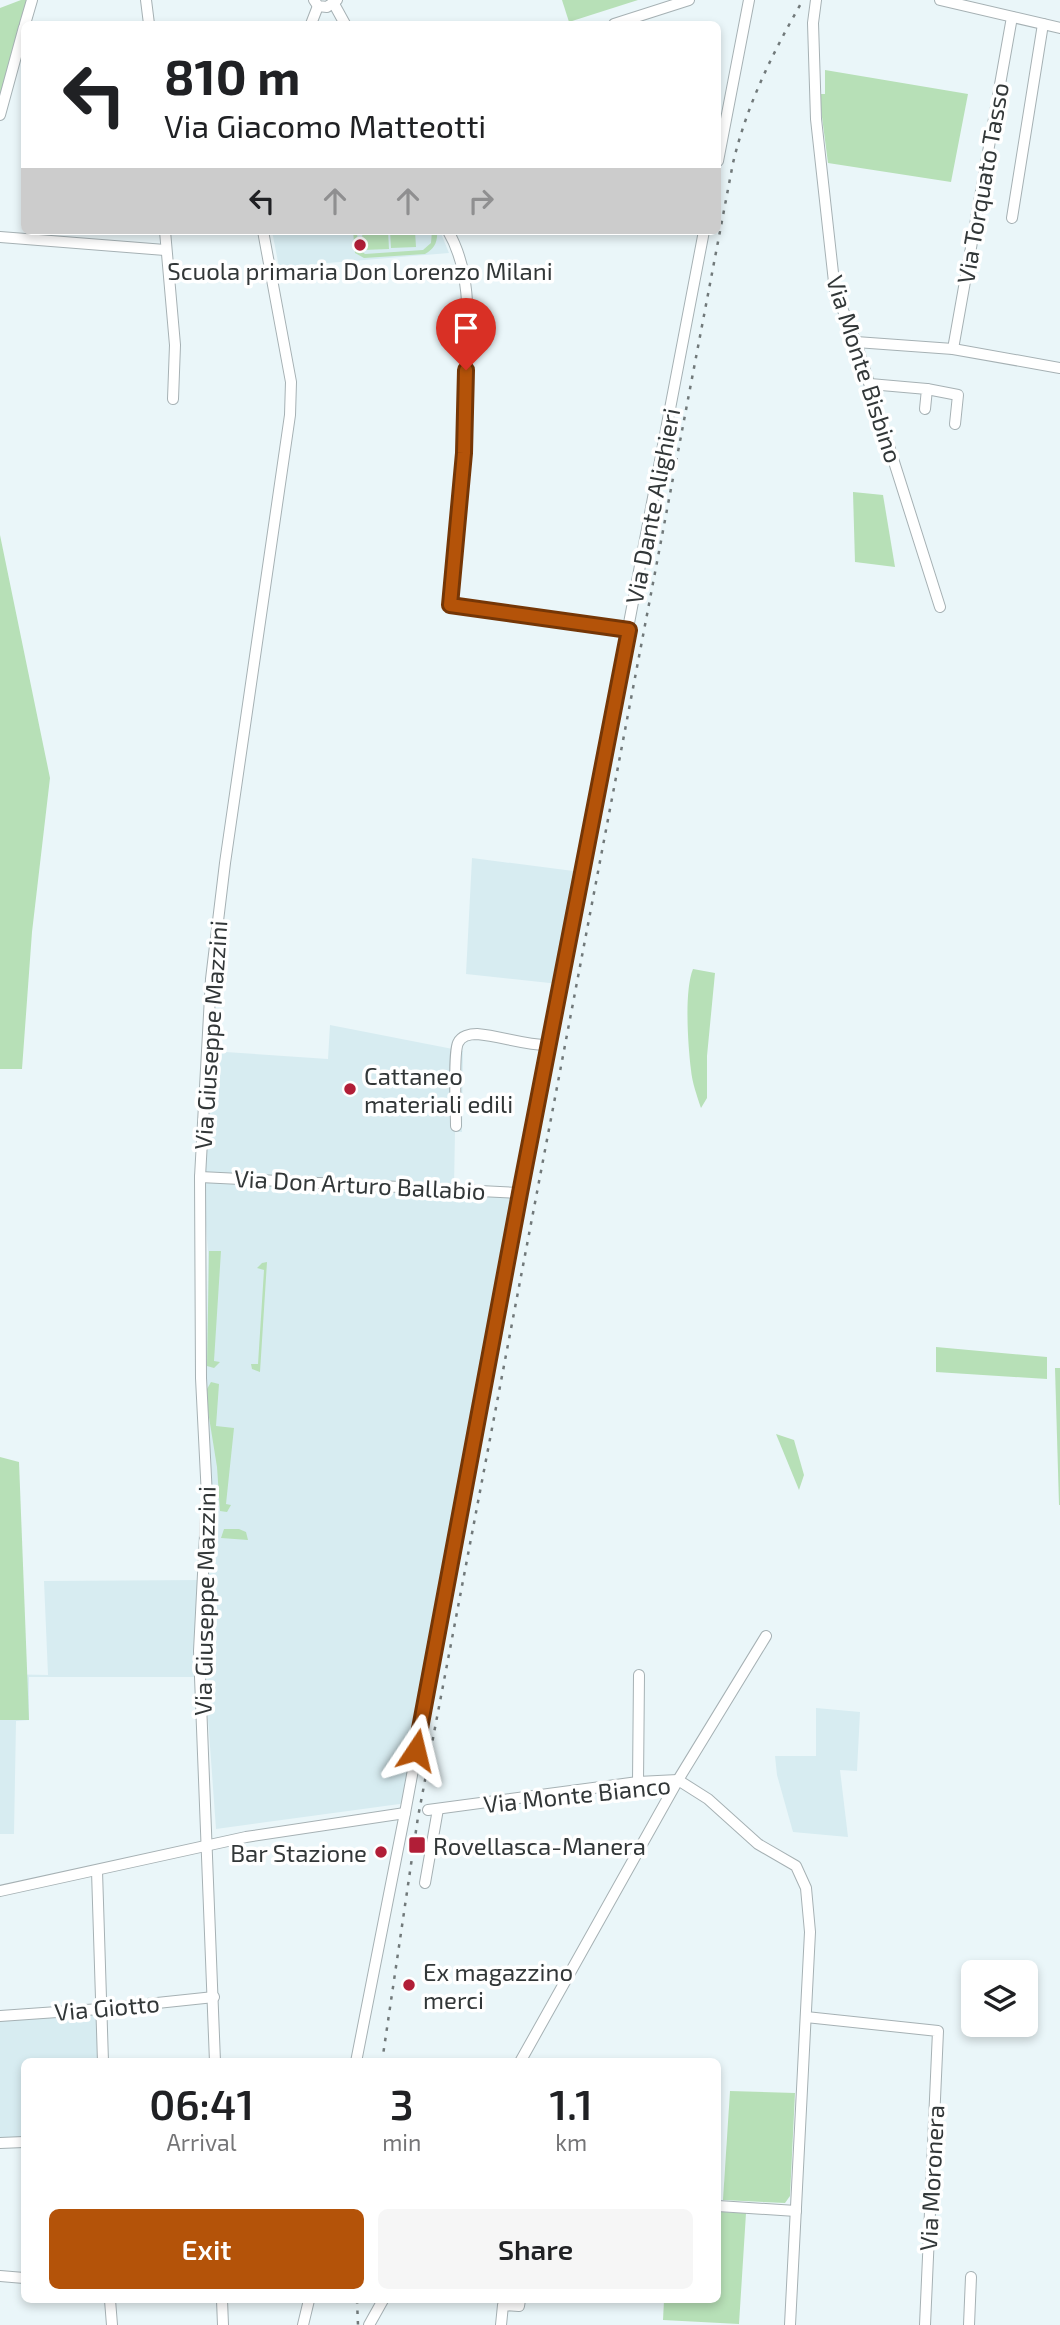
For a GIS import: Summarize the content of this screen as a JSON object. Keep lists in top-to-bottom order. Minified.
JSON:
{"streets":{"street":["Via Torquato Tasso","Via Monte Bisbino","Via Dante Alighieri","Via Giuseppe Mazzini","Via Don Arturo Ballabio","Via Monte Bianco","Via Giotto","Via Moronera"]},"crossings":[["Via Dante Alighieri","Via Don Arturo Ballabio"],["Via Giuseppe Mazzini","Via Don Arturo Ballabio"],["Via Giuseppe Mazzini","Via Giotto"],["Via Monte Bianco","Via Moronera"]],"places":{"other":["Scuola primaria Don Lorenzo Milani","Cattaneo materiali edili","Bar Stazione","Ex magazzino merci"],"transit":["Rovellasca-Manera"]},"page":{"turn":["810 m","Via Giacomo Matteotti"],"eta":["06:41","Arrival","3","min","1.1","km"],"buttons":["Exit","Share"]}}
